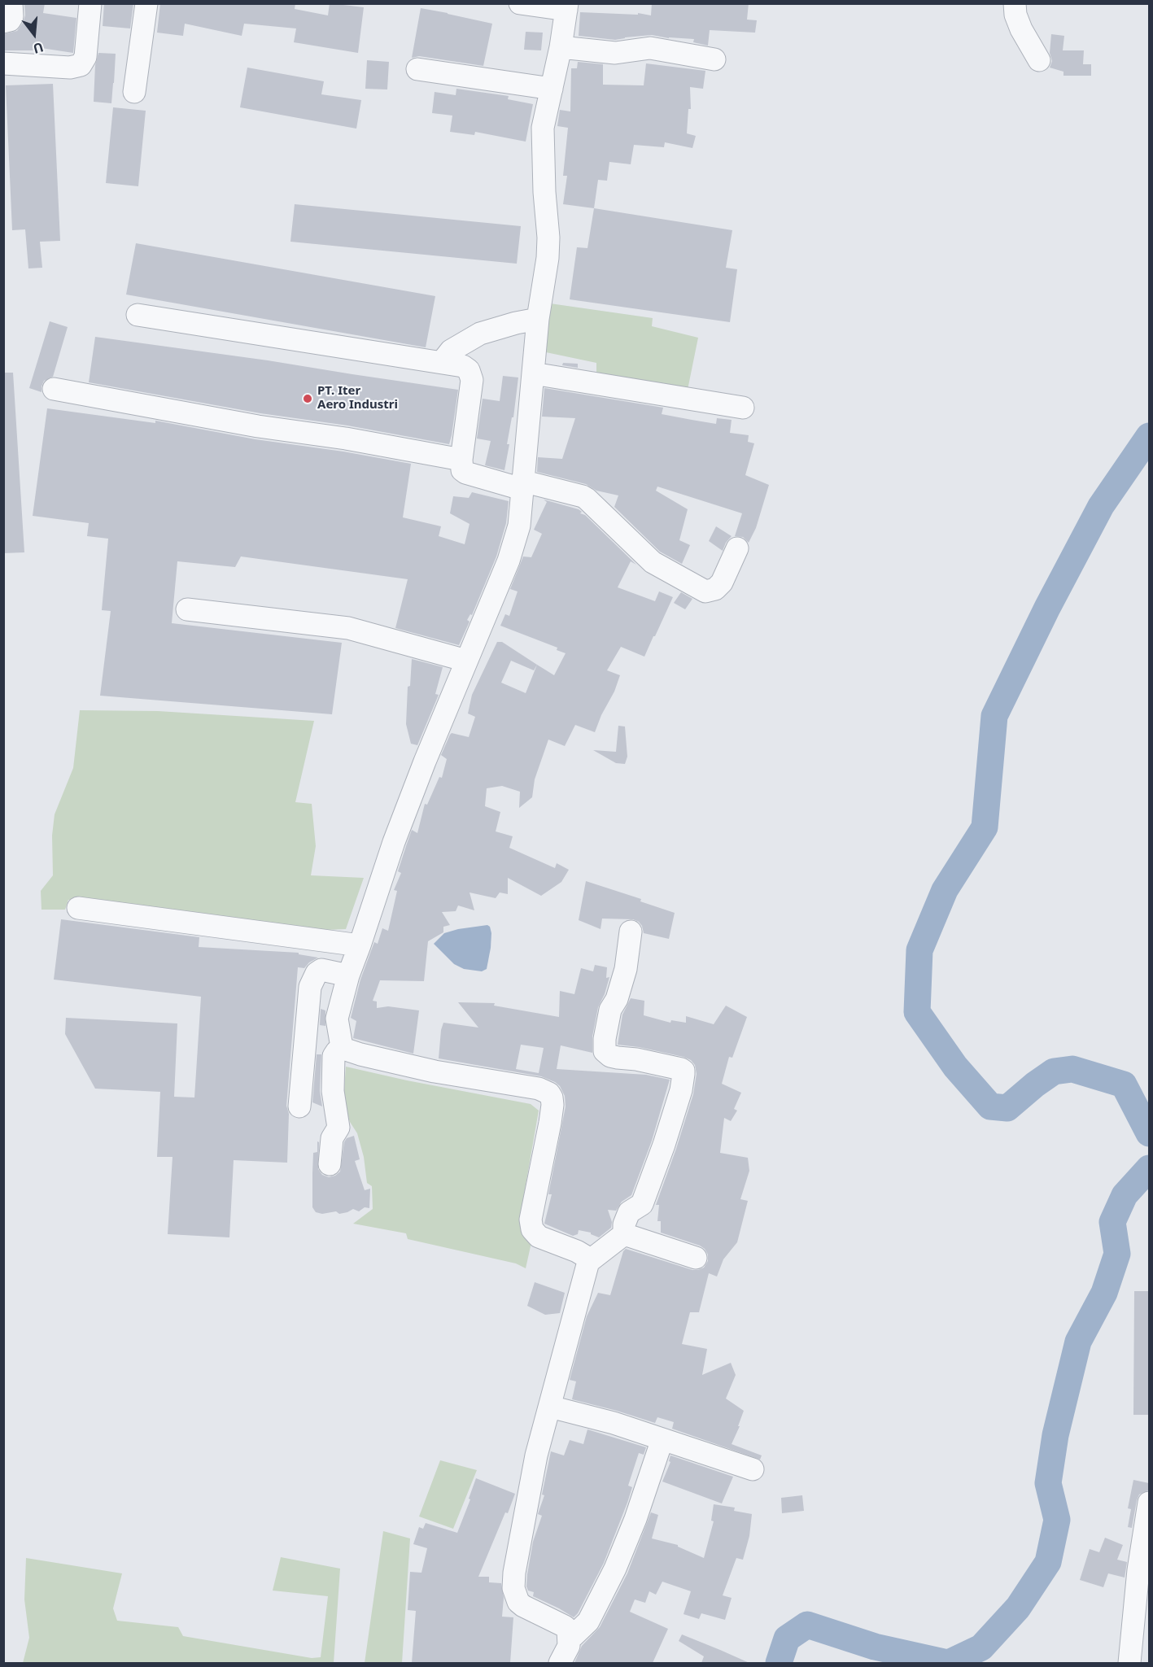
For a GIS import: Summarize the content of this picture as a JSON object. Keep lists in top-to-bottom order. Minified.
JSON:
{"places":["PT. Iter Aero Industri"],"north":"bottom"}
